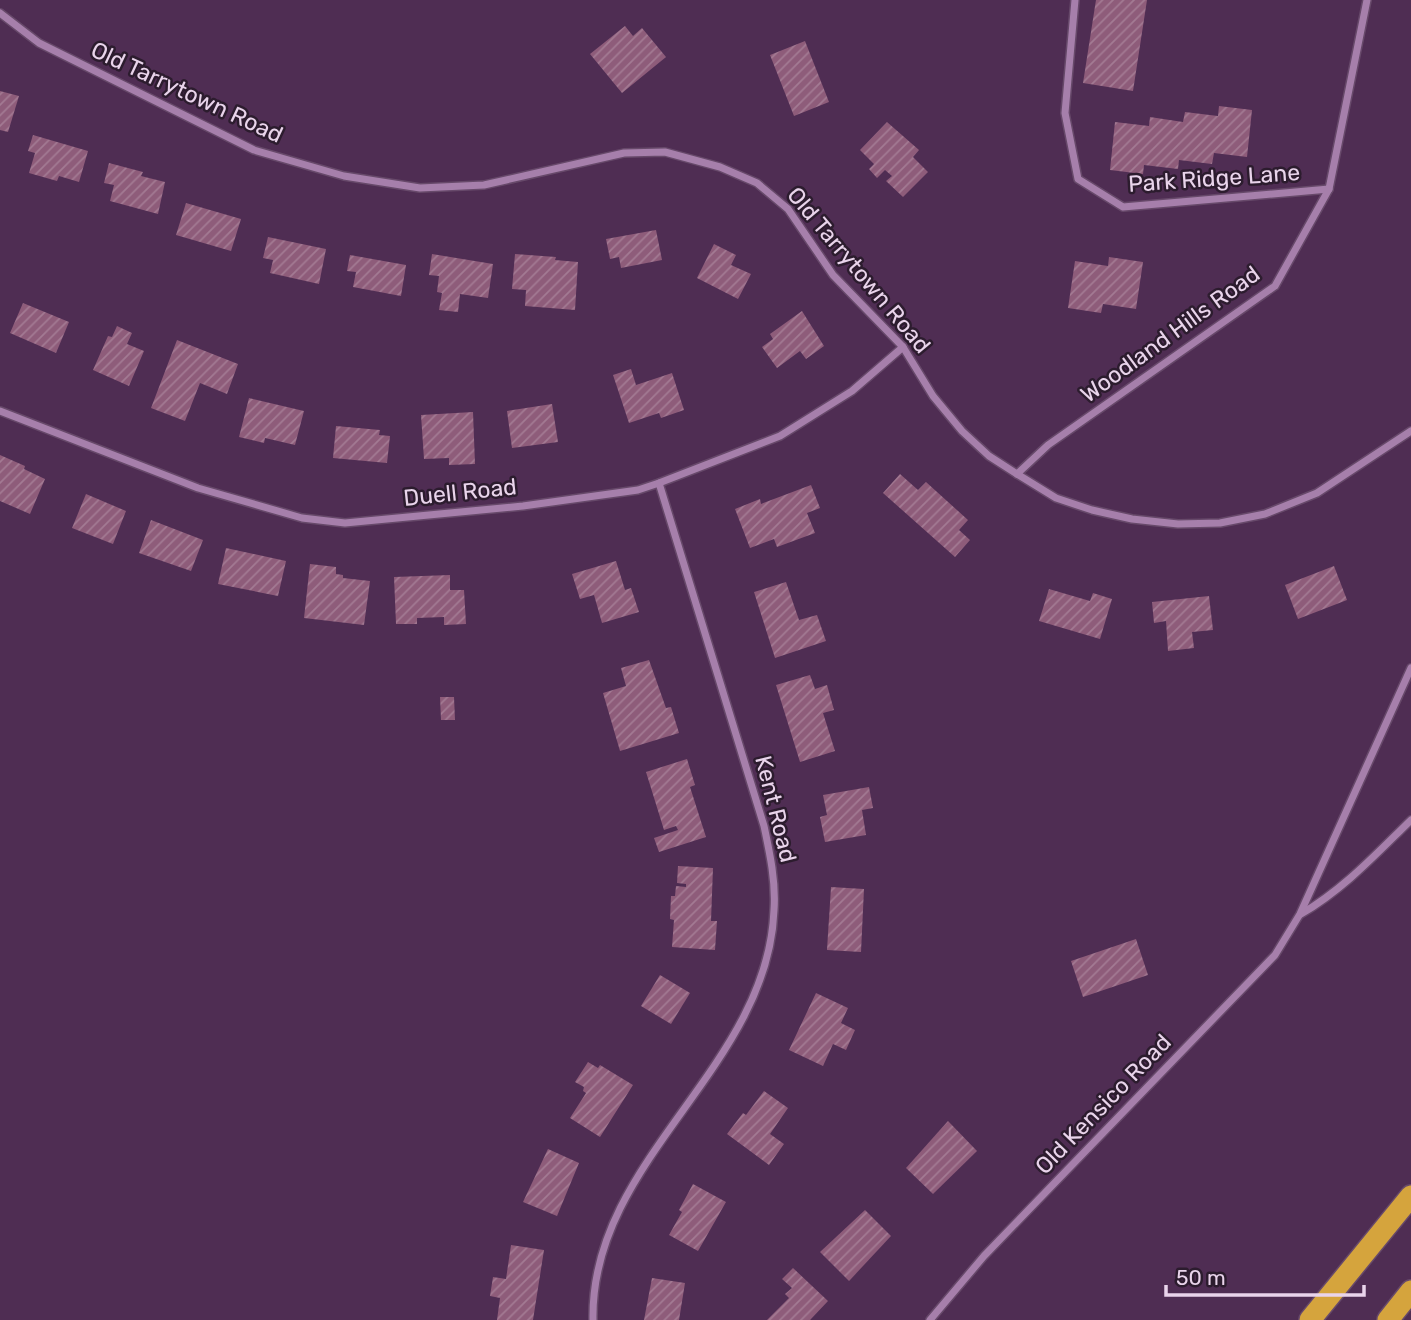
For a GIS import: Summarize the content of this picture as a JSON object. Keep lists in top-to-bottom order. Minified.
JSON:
{"streets":{"street":["Old Tarrytown Road","Park Ridge Lane","Woodland Hills Road","Duell Road","Kent Road","Old Kensico Road"]},"crossings":[["Old Tarrytown Road","Woodland Hills Road"],["Old Tarrytown Road","Duell Road"],["Park Ridge Lane","Woodland Hills Road"],["Duell Road","Kent Road"]],"scale_bar":"50 m"}
